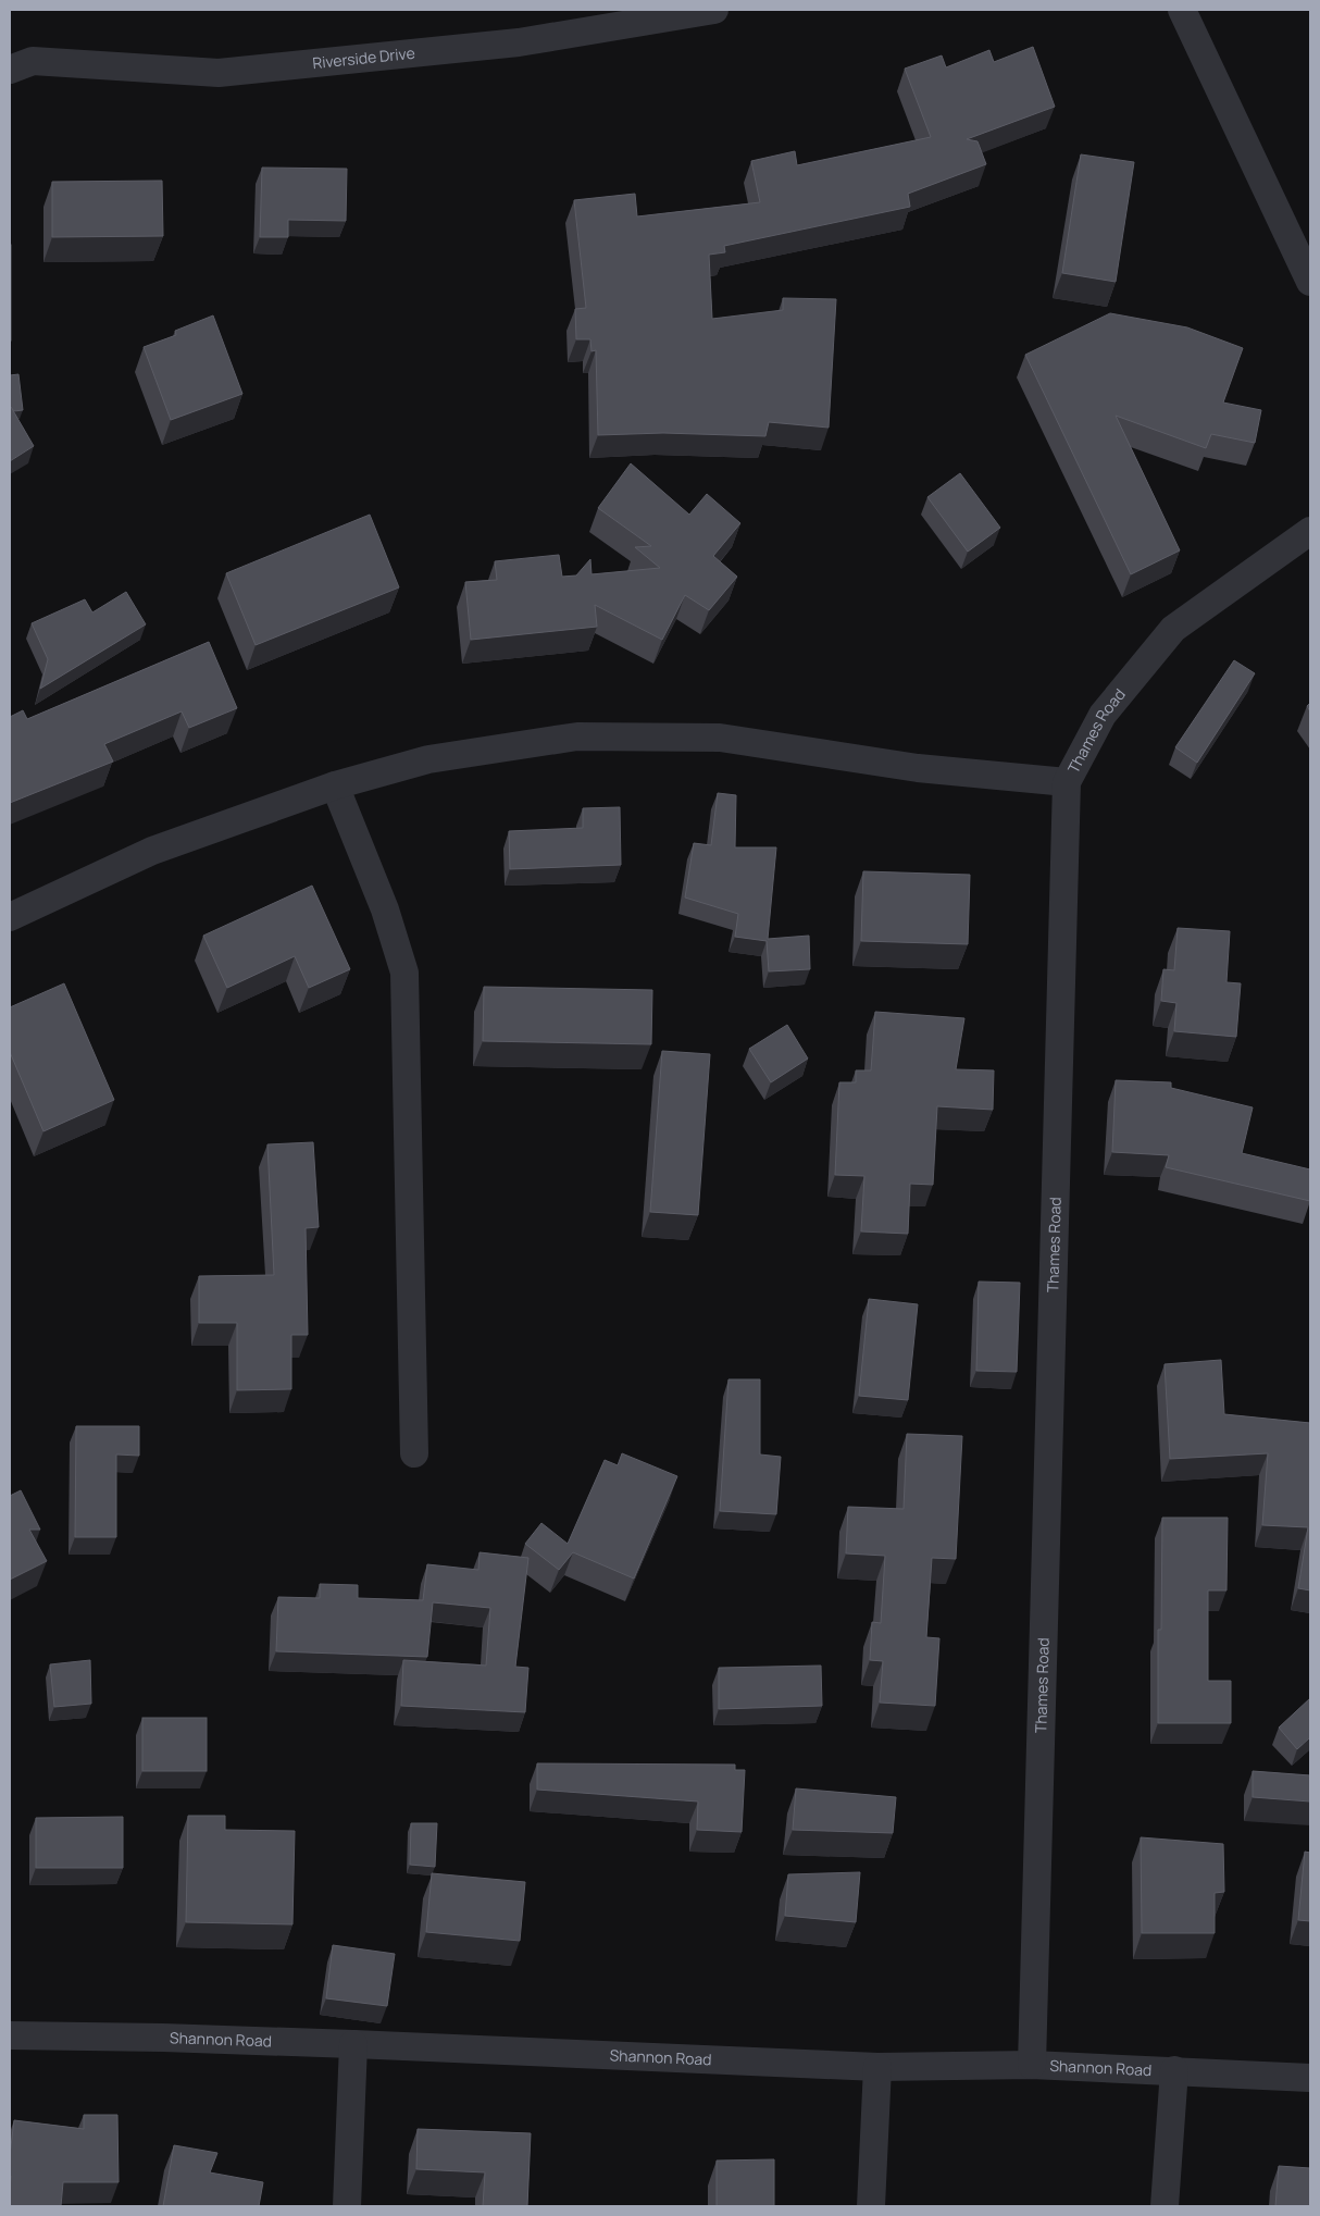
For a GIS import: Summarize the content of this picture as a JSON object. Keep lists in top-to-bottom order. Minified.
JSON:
{"streets":{"street":["Riverside Drive","Thames Road","Shannon Road"]},"crossings":[["Thames Road","Shannon Road"]]}
